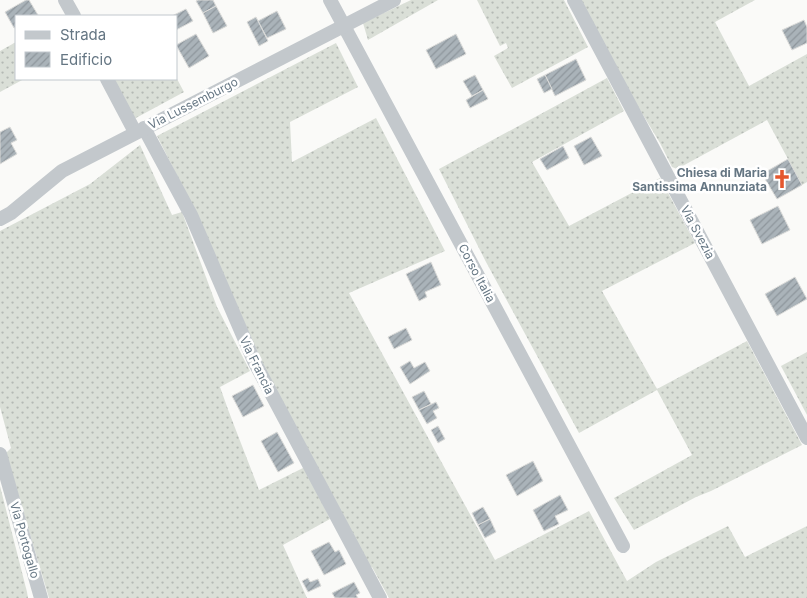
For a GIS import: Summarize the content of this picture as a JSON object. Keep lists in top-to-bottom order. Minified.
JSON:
{"streets":{"street":["Via Lussemburgo","Via Svezia","Corso Italia","Via Francia","Via Portogallo"]},"crossings":[["Via Lussemburgo","Corso Italia"],["Via Lussemburgo","Via Francia"]],"places":{"church":["Chiesa di Maria Santissima Annunziata"]},"legend":["Strada","Edificio"]}
